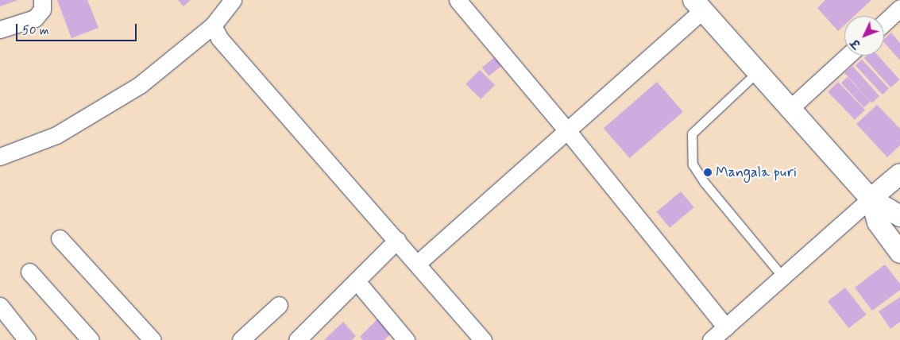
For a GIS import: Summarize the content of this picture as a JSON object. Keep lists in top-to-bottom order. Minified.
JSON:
{"places":["Mangala puri"],"scale_bar":"50 m","north":"bottom left"}
